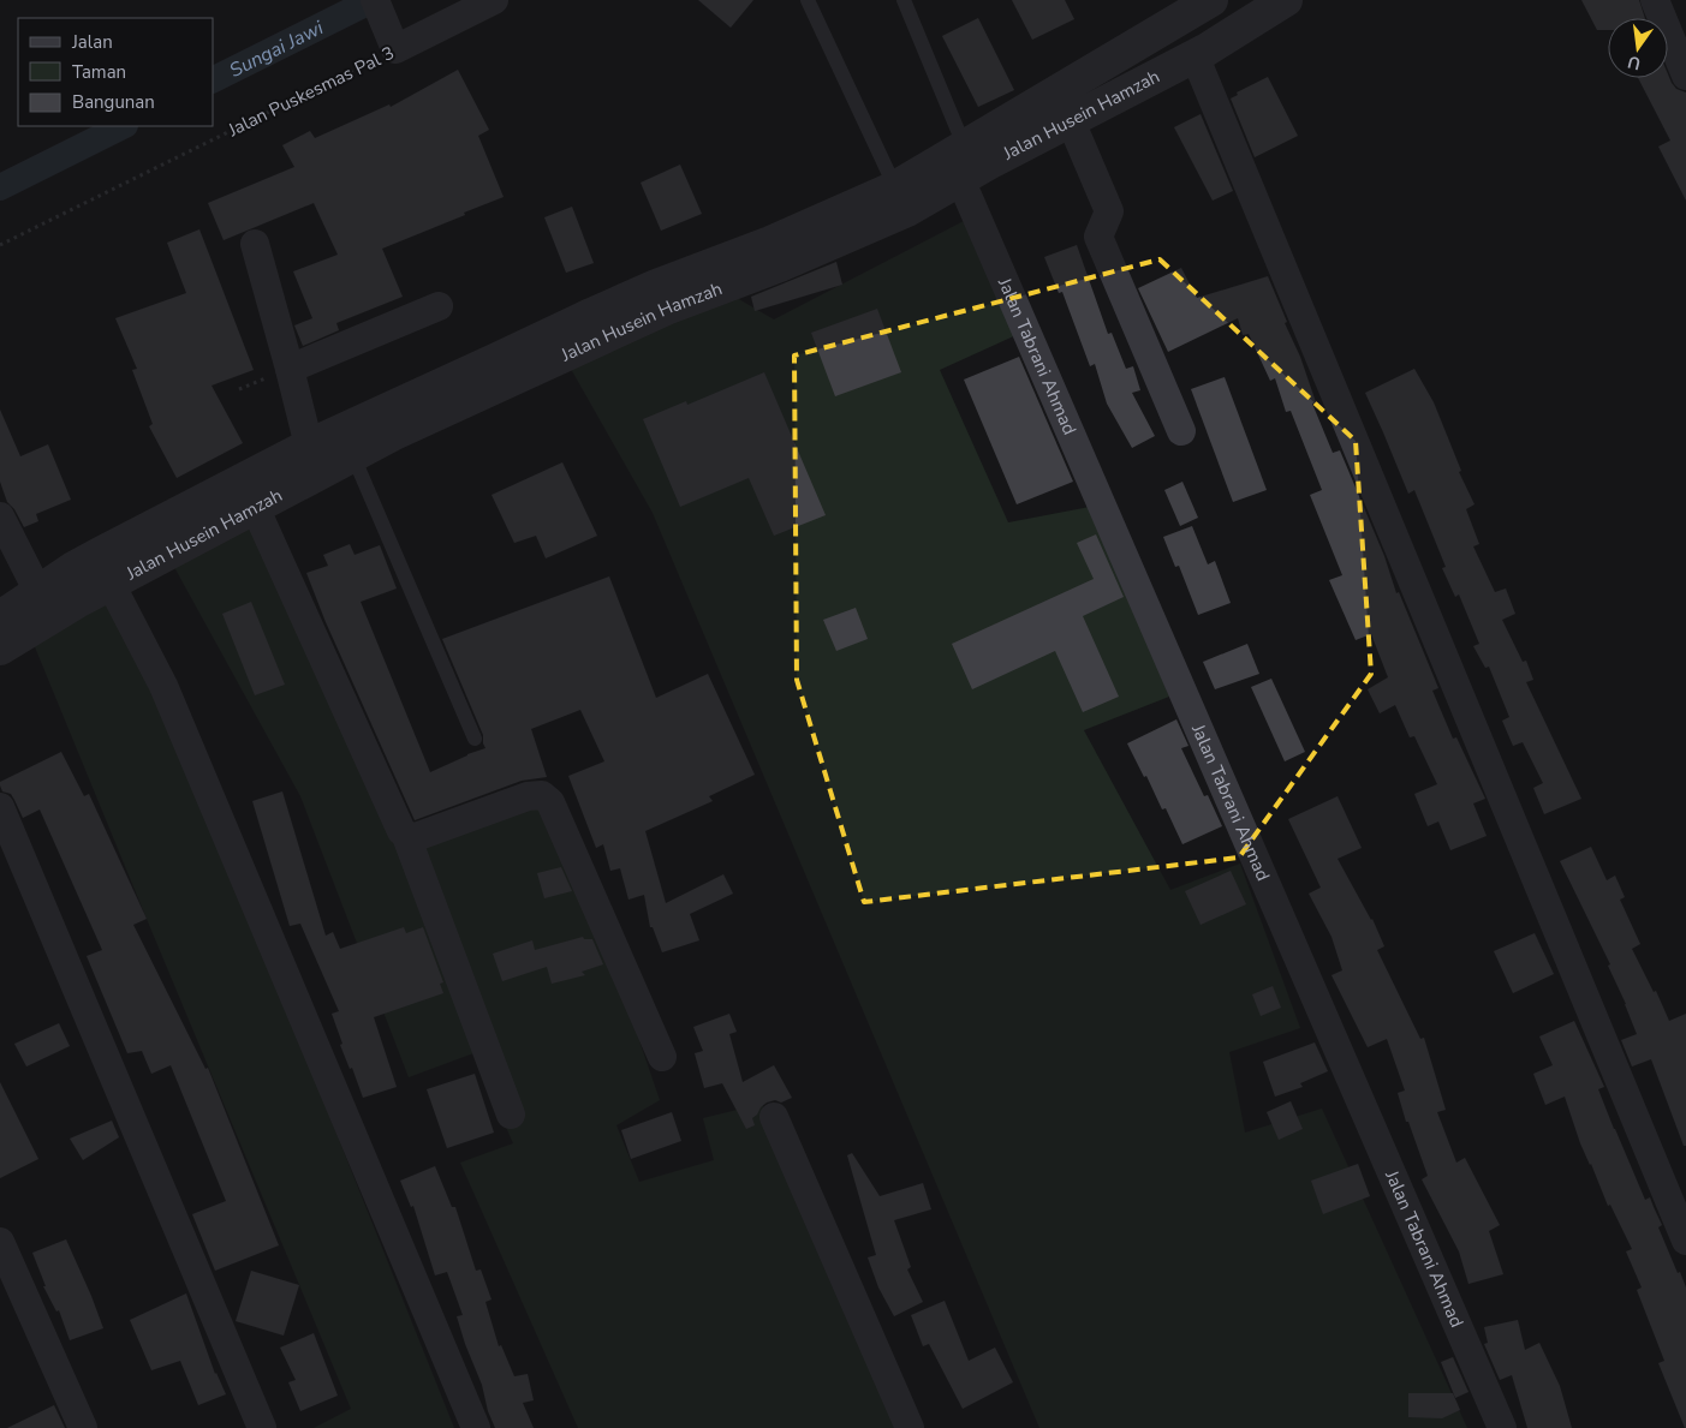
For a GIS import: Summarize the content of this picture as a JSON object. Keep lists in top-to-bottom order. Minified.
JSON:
{"streets":{"street":["Jalan Puskesmas Pal 3","Jalan Husein Hamzah","Jalan Tabrani Ahmad"]},"crossings":[["Jalan Husein Hamzah","Jalan Tabrani Ahmad"]],"water":["Sungai Jawi"],"legend":["Jalan","Taman","Bangunan"],"north":"bottom"}
